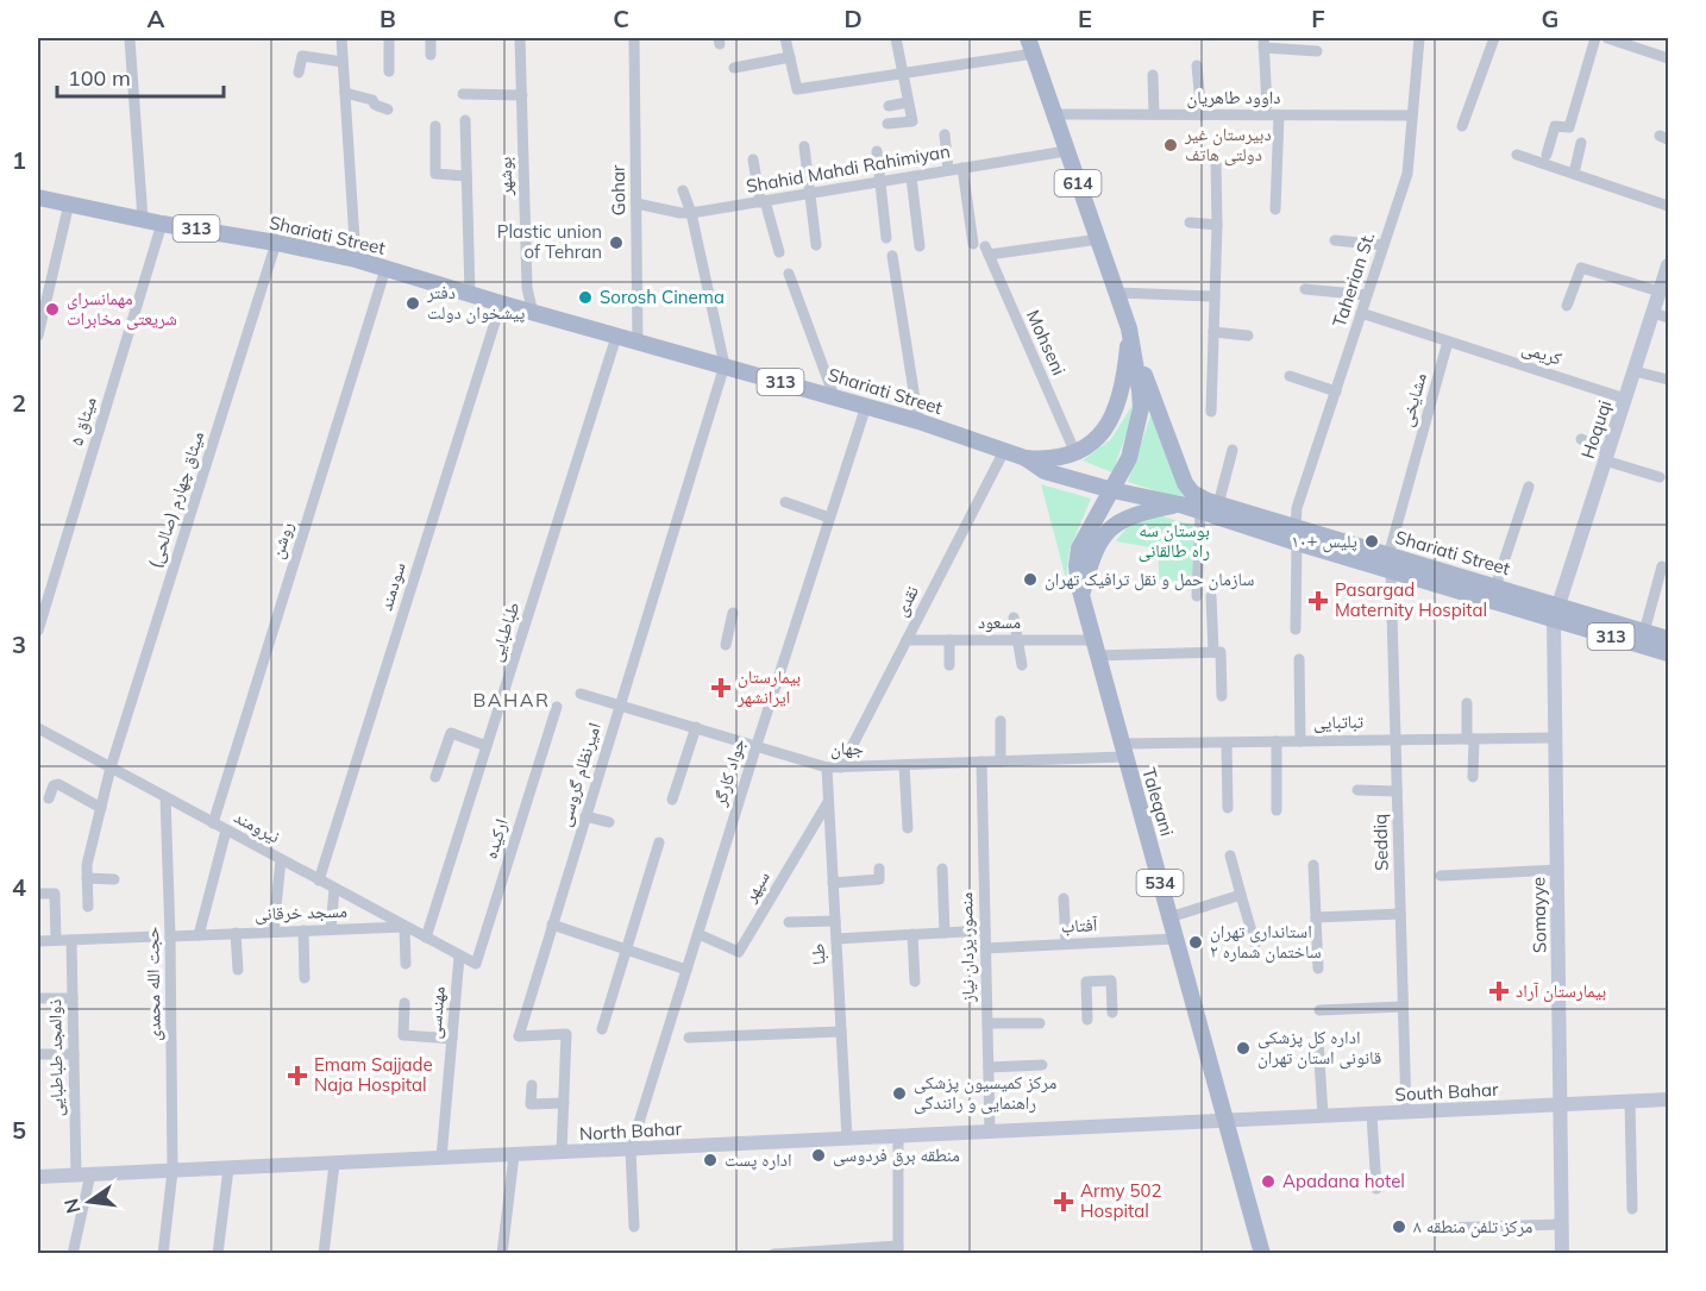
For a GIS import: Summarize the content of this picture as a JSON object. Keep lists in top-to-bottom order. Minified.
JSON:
{"streets":{"main road":["614","313","Shariati Street","Hoquqi","Taleqani","534","Somayye","South Bahar","North Bahar"],"street":["داوود طاهریان","Shahid Mahdi Rahimiyan","بوشهر","Gohar","Taherian St.","Mohseni","کریمی","مشایخی","میثاق ۵","میثاق چهارم (صالحی)","روشن","سودمند","نقدی","مسعود","طباطبایی","تباتبایی","جهان","جواد کارگر","امیرنظام گروسی","نیرومند","ارکیده","Seddiq","سپهر","مسجد خرقانی","آفتاب","منصور یزدان نیاز","طبا","حجت الله محمدی","مهندسی","ذوالمجد طباطبایی"]},"crossings":[["داوود طاهریان","614"],["داوود طاهریان","Taherian St."],["Shahid Mahdi Rahimiyan","614"],["Shahid Mahdi Rahimiyan","Gohar"],["Shahid Mahdi Rahimiyan","Mohseni"],["بوشهر","Shariati Street"],["614","Shariati Street"],["614","Taleqani"],["Gohar","Shariati Street"],["Shariati Street","Taherian St."],["Shariati Street","مشایخی"],["Shariati Street","میثاق ۵"],["Shariati Street","Hoquqi"],["Shariati Street","میثاق چهارم (صالحی)"],["Shariati Street","روشن"],["Shariati Street","سودمند"],["Shariati Street","نقدی"],["Shariati Street","طباطبایی"],["Shariati Street","جواد کارگر"],["Shariati Street","امیرنظام گروسی"],["Shariati Street","Taleqani"],["Shariati Street","Seddiq"],["Shariati Street","Somayye"],["کریمی","مشایخی"],["کریمی","Hoquqi"],["مشایخی","Seddiq"],["Hoquqi","Somayye"],["میثاق چهارم (صالحی)","نیرومند"],["روشن","نیرومند"],["سودمند","نیرومند"],["نقدی","مسعود"],["نقدی","جهان"],["مسعود","Taleqani"],["طباطبایی","نیرومند"],["تباتبایی","جهان"],["تباتبایی","Taleqani"],["تباتبایی","Seddiq"],["تباتبایی","Somayye"],["جهان","جواد کارگر"],["جهان","امیرنظام گروسی"],["جهان","Taleqani"],["جهان","منصور یزدان نیاز"],["جهان","طبا"],["جواد کارگر","سپهر"],["جواد کارگر","North Bahar"],["امیرنظام گروسی","North Bahar"],["Taleqani","آفتاب"],["Taleqani","South Bahar"],["Taleqani","North Bahar"],["نیرومند","ارکیده"],["نیرومند","مسجد خرقانی"],["نیرومند","حجت الله محمدی"],["نیرومند","مهندسی"],["ارکیده","مهندسی"],["Seddiq","South Bahar"],["سپهر","طبا"],["مسجد خرقانی","حجت الله محمدی"],["Somayye","South Bahar"],["آفتاب","منصور یزدان نیاز"],["منصور یزدان نیاز","North Bahar"],["طبا","North Bahar"],["حجت الله محمدی","North Bahar"],["مهندسی","North Bahar"],["ذوالمجد طباطبایی","North Bahar"],["South Bahar","North Bahar"]],"districts":["BAHAR"],"parks":["بوستان سه راه طالقانی"],"places":{"other":["دبیرستان غیر دولتی هاتف","Plastic union of Tehran","Sorosh Cinema","دفتر پیشخوان دولت","مهمانسرای شریعتی مخابرات","پلیس +۱۰","سازمان حمل و نقل ترافیک تهران","استانداری تهران ساختمان شماره ۲","اداره کل پزشکی قانونی استان تهران","مرکز کمیسیون پزشکی راهنمایی و رانندگی","منطقه برق فردوسی","اداره پست","Apadana hotel","مرکز تلفن منطقه ۸"],"health":["Pasargad Maternity Hospital","بیمارستان ایرانشهر","بیمارستان آراد","Emam Sajjade Naja Hospital","Army 502 Hospital"]},"scale_bar":"100 m","north":"left","grid":{"columns":["A","B","C","D","E","F","G"],"rows":["1","2","3","4","5"]}}
